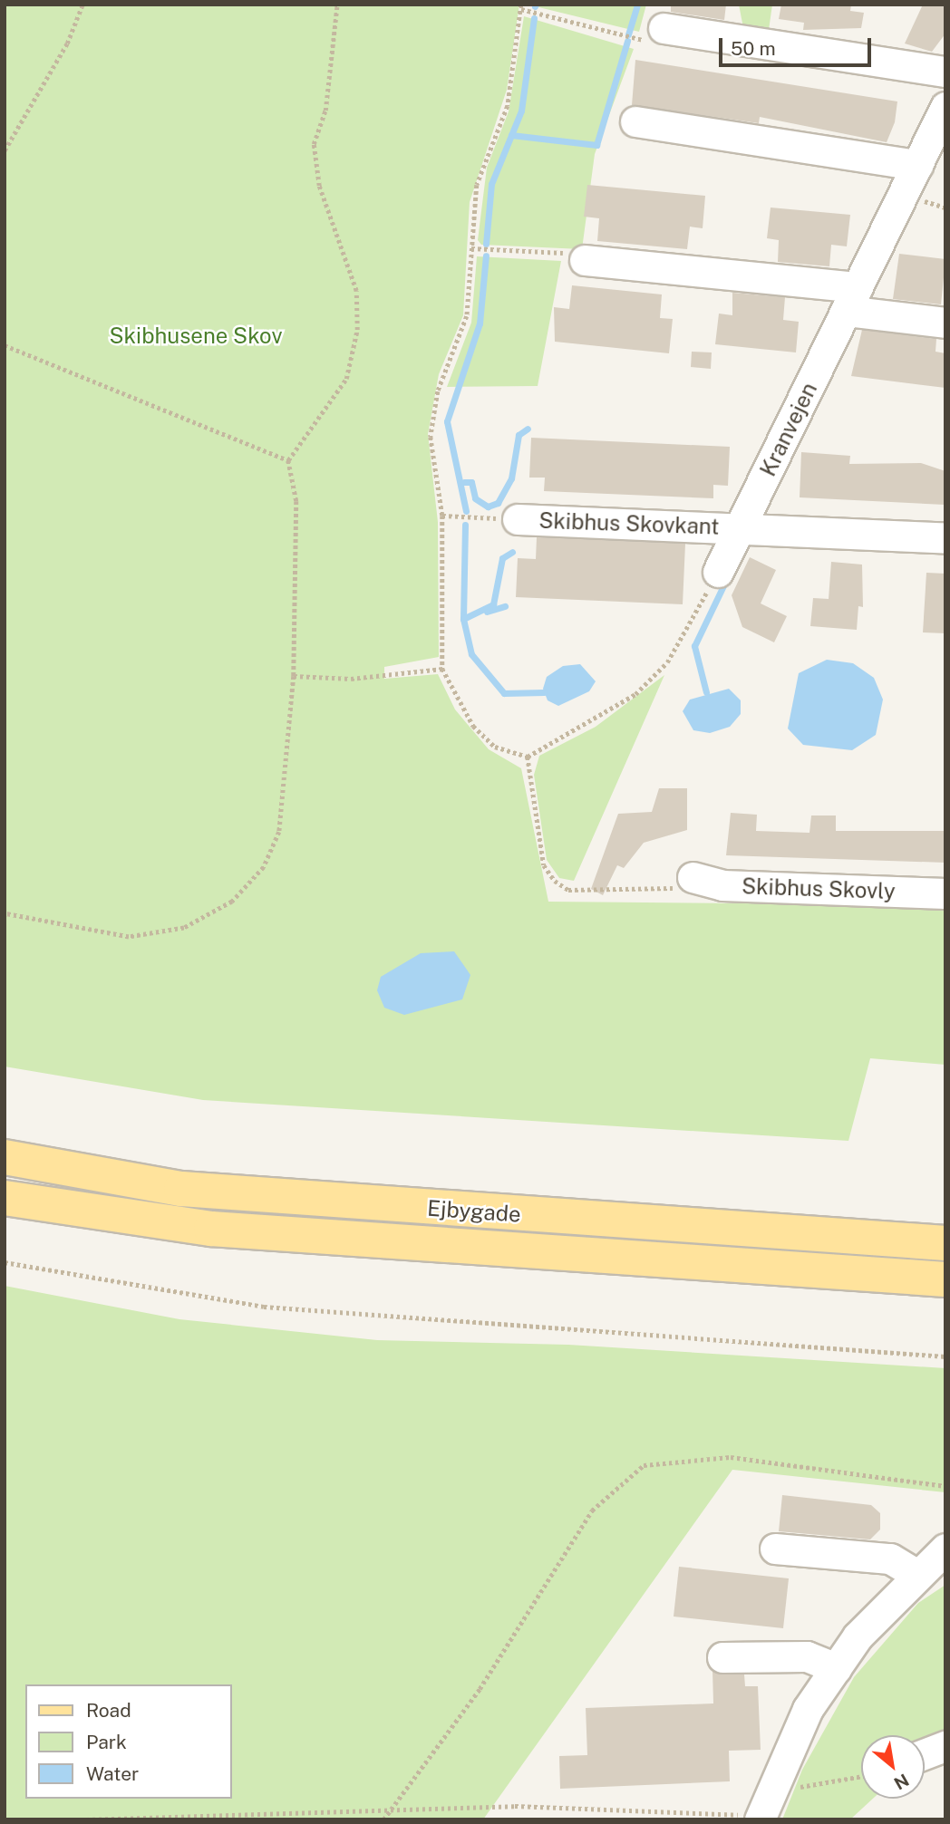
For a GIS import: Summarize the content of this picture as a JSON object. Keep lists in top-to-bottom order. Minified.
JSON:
{"streets":{"main road":["Ejbygade"],"street":["Kranvejen","Skibhus Skovkant","Skibhus Skovly"]},"crossings":[["Kranvejen","Skibhus Skovkant"]],"parks":["Skibhusene Skov"],"legend":["Road","Park","Water"],"scale_bar":"50 m","north":"bottom right"}
